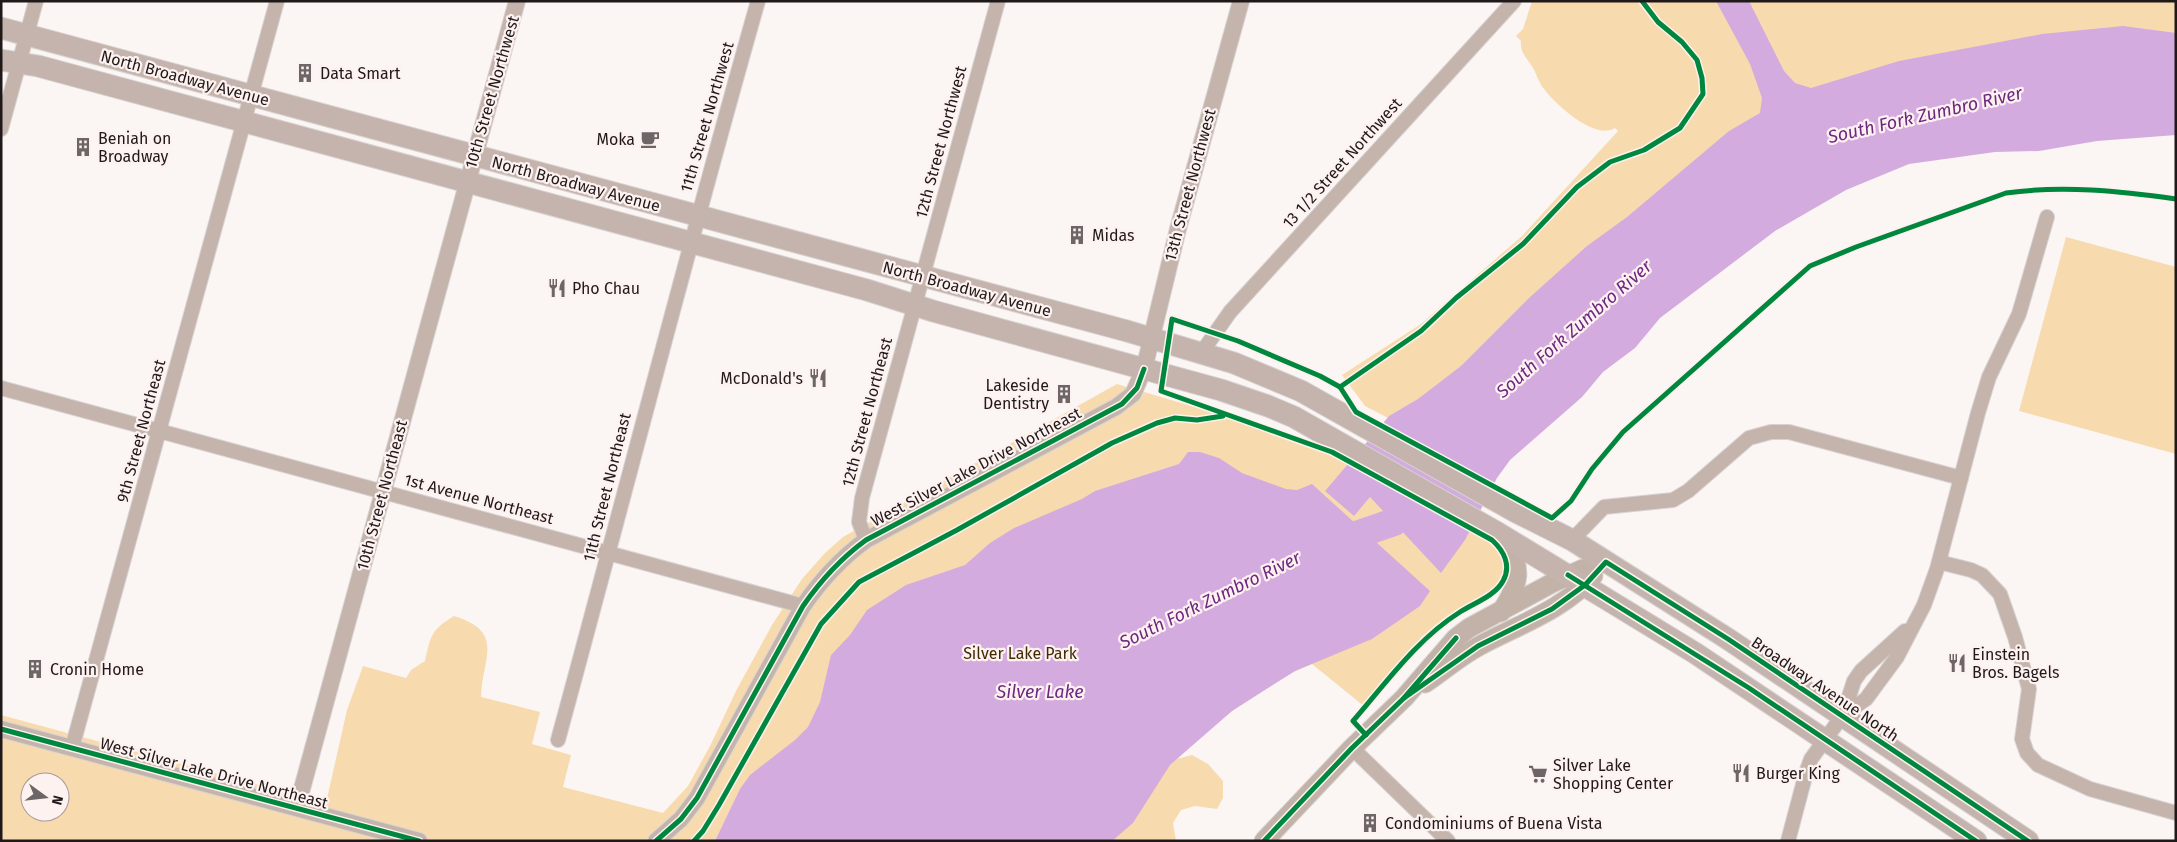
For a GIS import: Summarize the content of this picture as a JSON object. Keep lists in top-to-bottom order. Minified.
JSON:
{"streets":{"main road":["North Broadway Avenue","Broadway Avenue North"],"street":["10th Street Northwest","11th Street Northwest","12th Street Northwest","13 1/2 Street Northwest","13th Street Northwest","12th Street Northeast","9th Street Northeast","West Silver Lake Drive Northeast","11th Street Northeast","10th Street Northeast","1st Avenue Northeast"]},"crossings":[["North Broadway Avenue","10th Street Northwest"],["North Broadway Avenue","11th Street Northwest"],["North Broadway Avenue","12th Street Northwest"],["North Broadway Avenue","13th Street Northwest"],["North Broadway Avenue","12th Street Northeast"],["North Broadway Avenue","9th Street Northeast"],["North Broadway Avenue","West Silver Lake Drive Northeast"],["North Broadway Avenue","11th Street Northeast"],["North Broadway Avenue","10th Street Northeast"],["North Broadway Avenue","Broadway Avenue North"],["10th Street Northwest","10th Street Northeast"],["11th Street Northwest","11th Street Northeast"],["12th Street Northwest","12th Street Northeast"],["13 1/2 Street Northwest","Broadway Avenue North"],["13th Street Northwest","West Silver Lake Drive Northeast"],["13th Street Northwest","Broadway Avenue North"],["12th Street Northeast","West Silver Lake Drive Northeast"],["9th Street Northeast","West Silver Lake Drive Northeast"],["9th Street Northeast","1st Avenue Northeast"],["West Silver Lake Drive Northeast","10th Street Northeast"],["West Silver Lake Drive Northeast","1st Avenue Northeast"],["11th Street Northeast","1st Avenue Northeast"],["10th Street Northeast","1st Avenue Northeast"]],"water":["South Fork Zumbro River","Silver Lake"],"parks":["Silver Lake Park"],"places":{"building":["Data Smart","Beniah on Broadway","Midas","Lakeside Dentistry","Cronin Home","Condominiums of Buena Vista"],"cafe":["Moka"],"restaurant":["Pho Chau","McDonald's","Einstein Bros. Bagels","Burger King"],"supermarket":["Silver Lake Shopping Center"]},"north":"right"}
